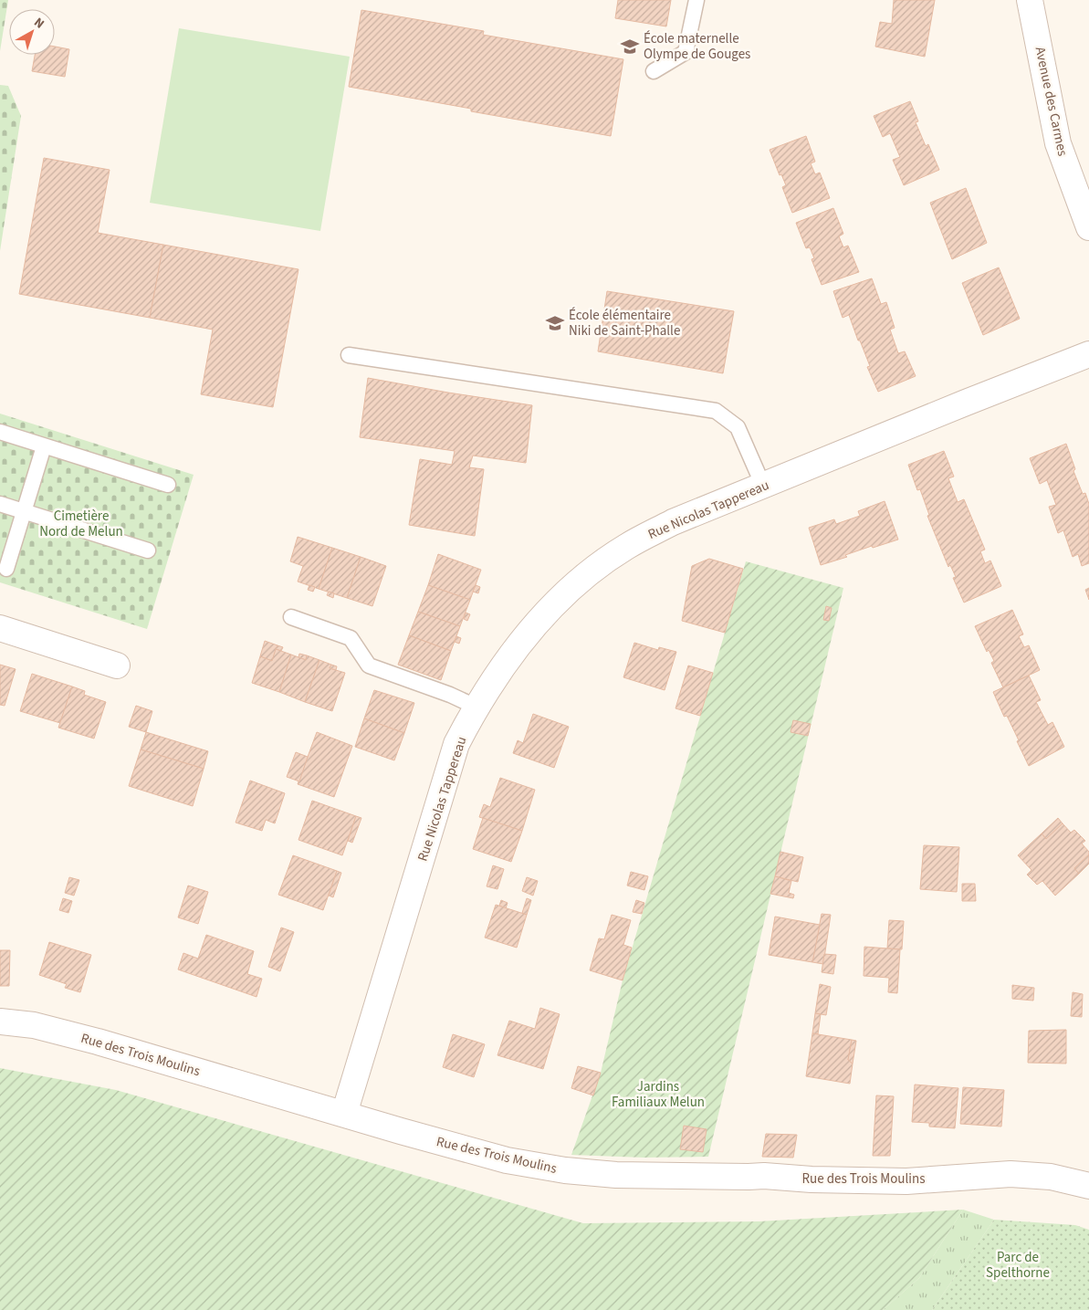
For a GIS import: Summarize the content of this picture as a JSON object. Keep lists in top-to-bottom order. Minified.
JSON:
{"streets":{"street":["Avenue des Carmes","Rue Nicolas Tappereau","Rue des Trois Moulins"]},"crossings":[["Rue Nicolas Tappereau","Rue des Trois Moulins"]],"parks":["Cimetière Nord de Melun","Jardins Familiaux Melun","Parc de Spelthorne"],"places":{"school or university":["École maternelle Olympe de Gouges","École élémentaire Niki de Saint-Phalle"]},"north":"top right"}
